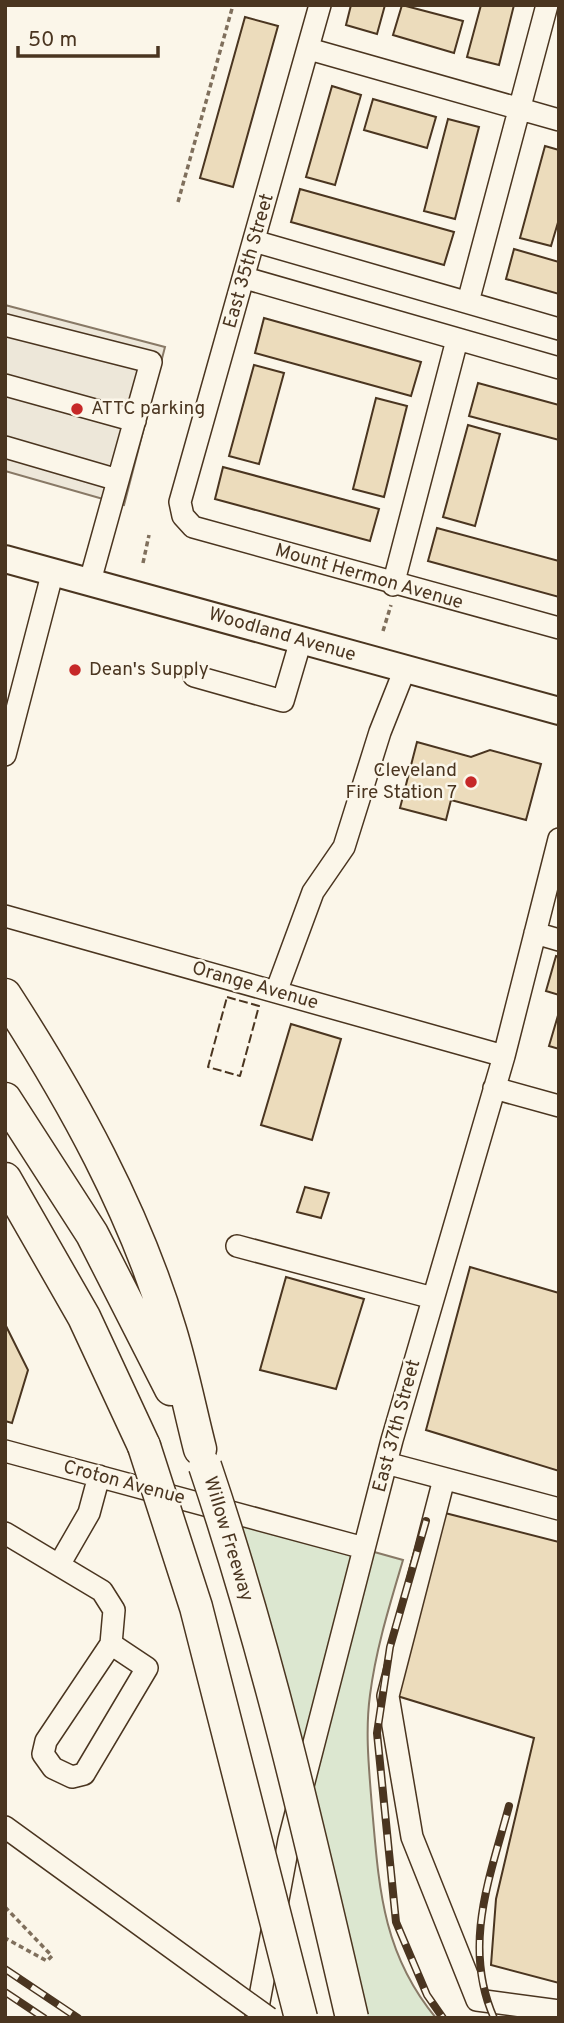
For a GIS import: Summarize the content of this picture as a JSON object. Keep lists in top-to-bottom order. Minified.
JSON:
{"streets":{"highway":["Willow Freeway"],"main road":["Woodland Avenue"],"street":["East 35th Street","Mount Hermon Avenue","Orange Avenue","East 37th Street","Croton Avenue"]},"crossings":[["East 35th Street","Mount Hermon Avenue"],["Orange Avenue","East 37th Street"],["East 37th Street","Croton Avenue"]],"places":["ATTC parking","Dean's Supply","Cleveland Fire Station 7"],"scale_bar":"50 m"}
